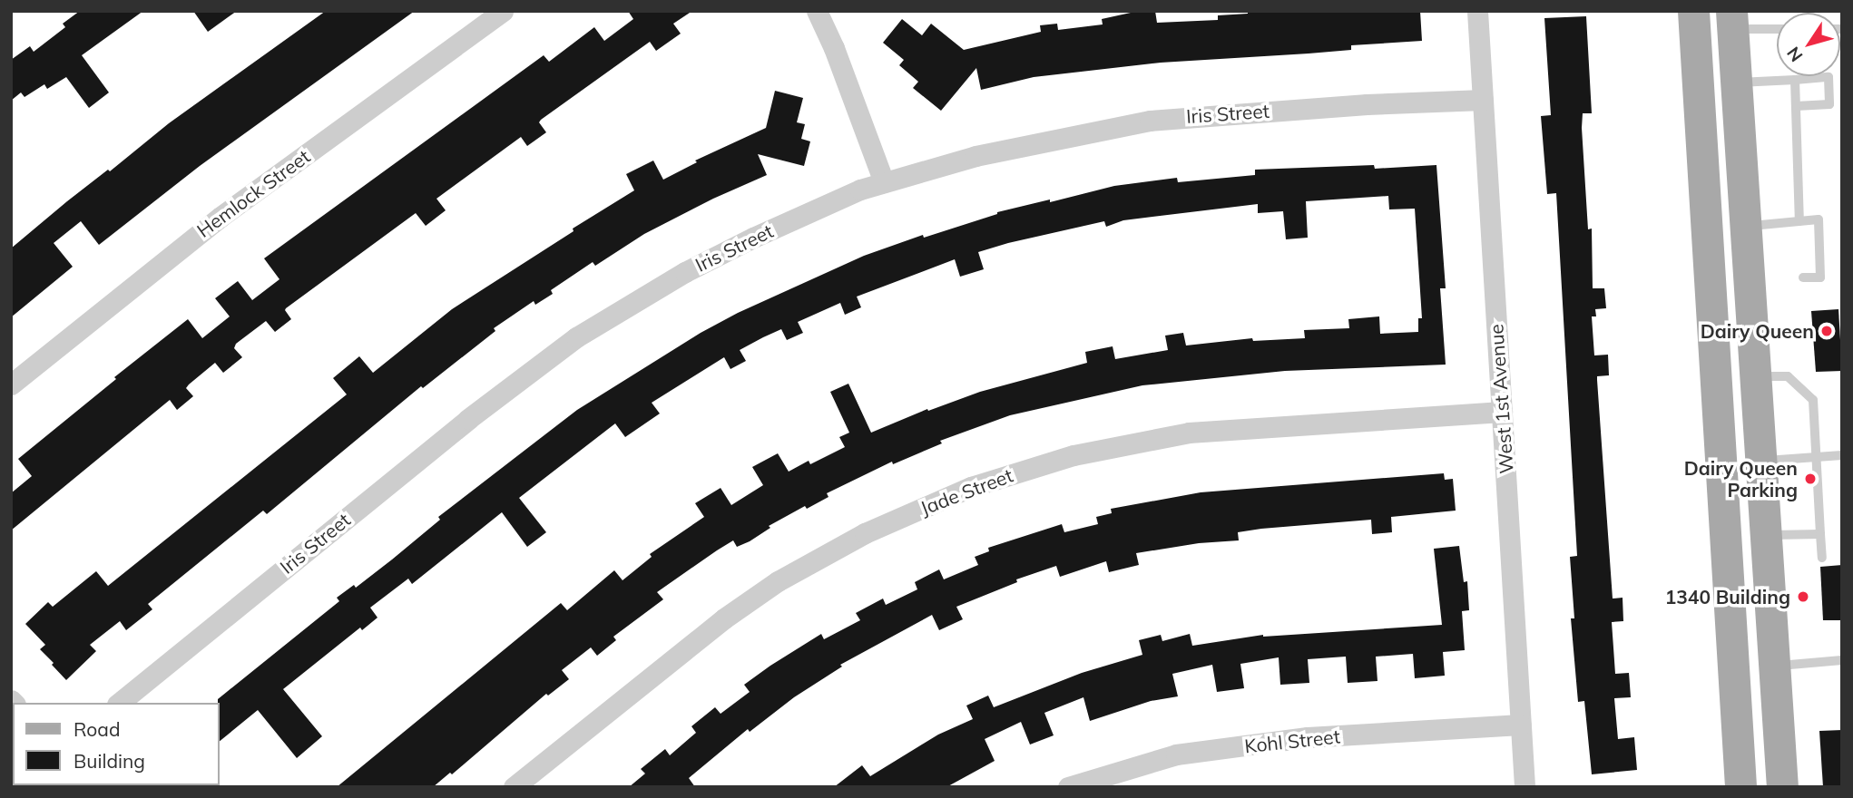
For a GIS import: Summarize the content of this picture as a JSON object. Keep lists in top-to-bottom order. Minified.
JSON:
{"streets":{"street":["Iris Street","Hemlock Street","West 1st Avenue","Jade Street","Kohl Street"]},"crossings":[["Iris Street","West 1st Avenue"],["West 1st Avenue","Jade Street"],["West 1st Avenue","Kohl Street"]],"places":["Dairy Queen","Dairy Queen Parking","1340 Building"],"legend":["Road","Building"],"north":"bottom left"}
